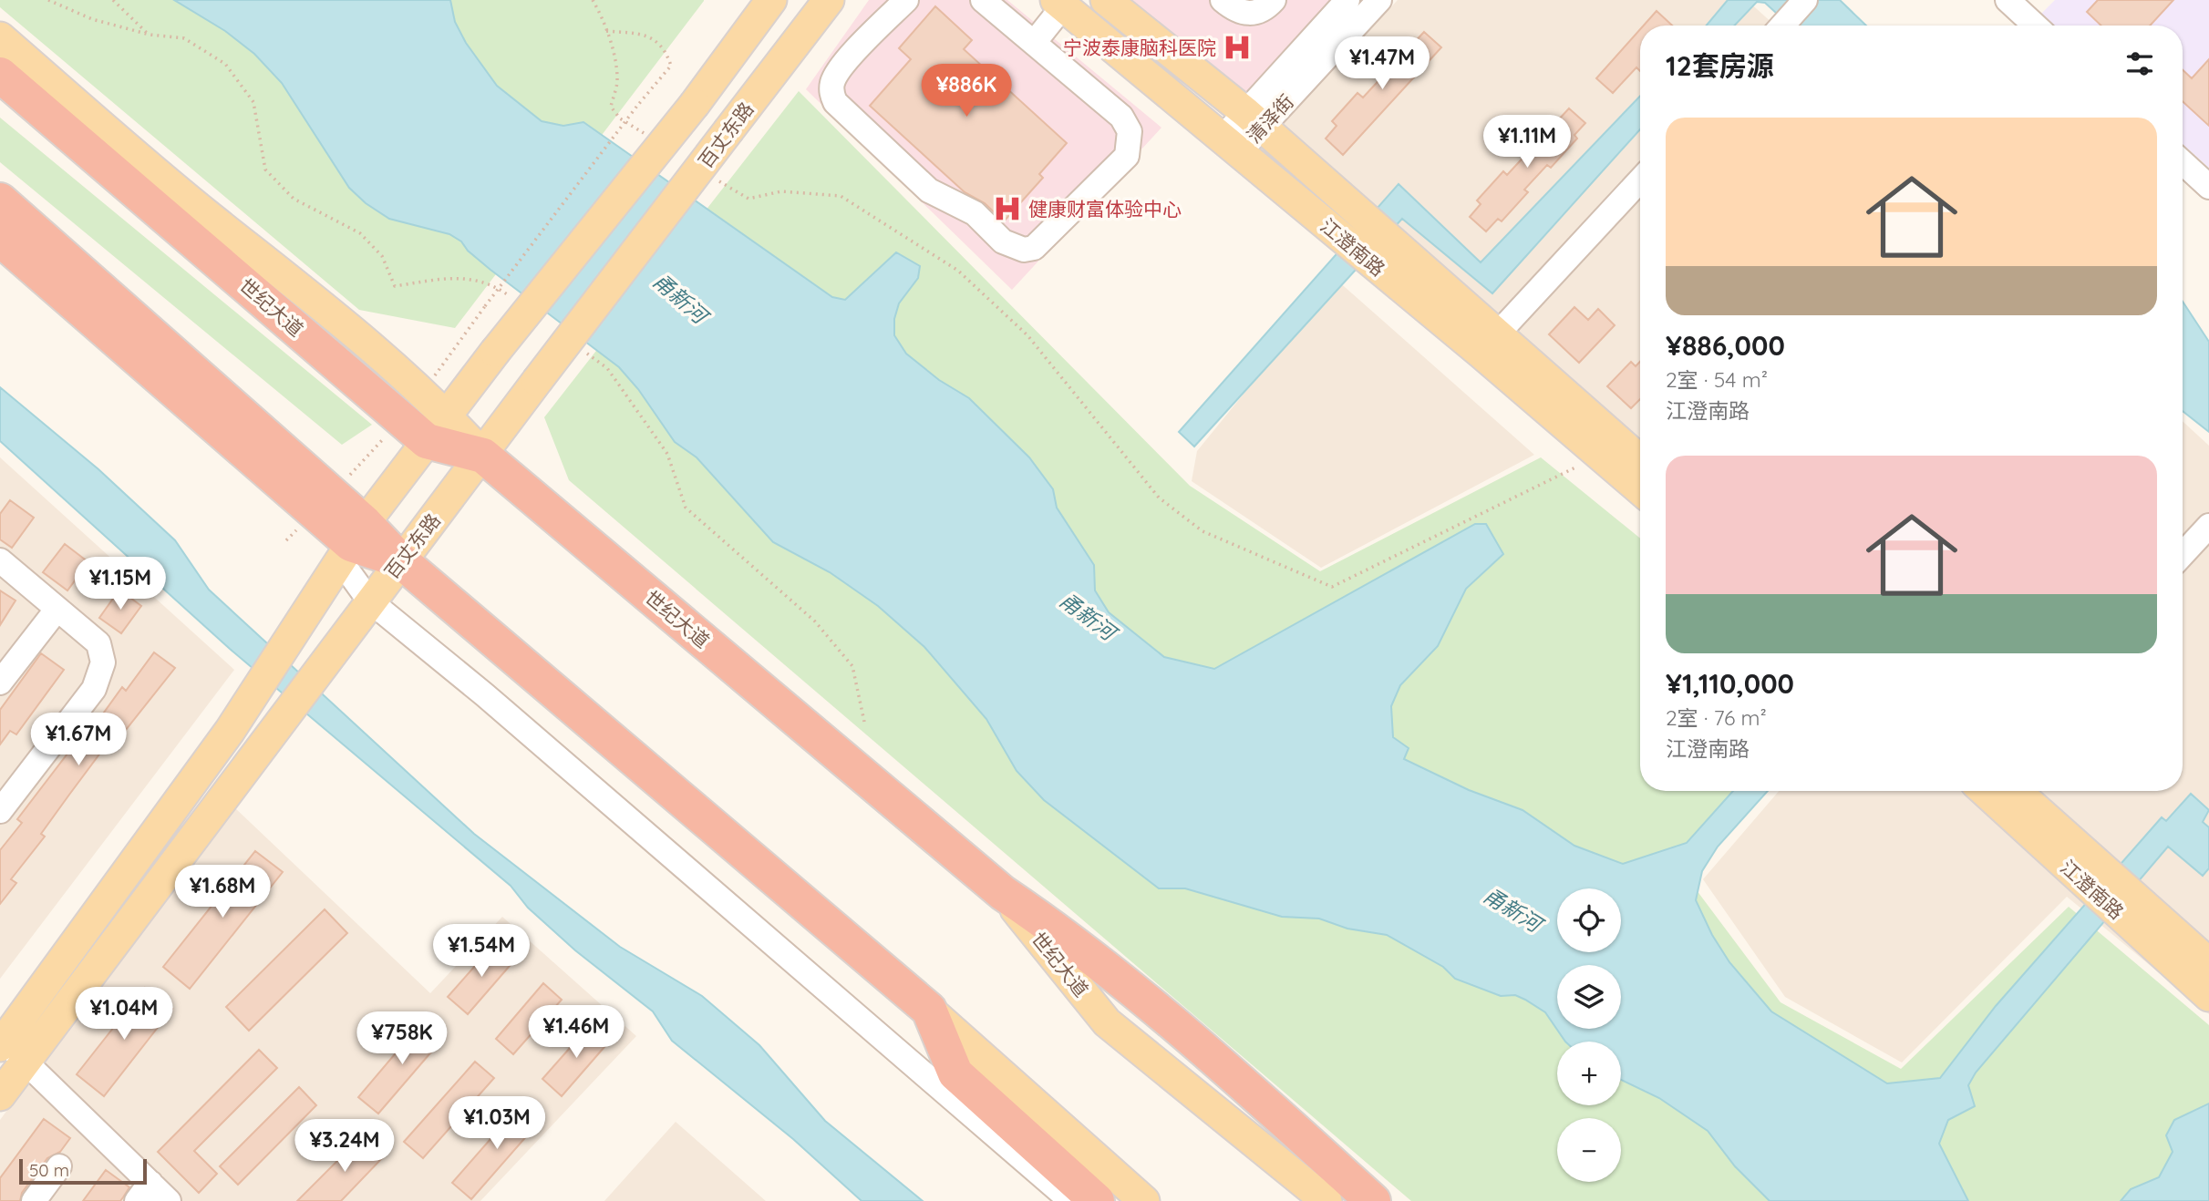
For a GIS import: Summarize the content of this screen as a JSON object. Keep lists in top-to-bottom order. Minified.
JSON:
{"streets":{"highway":["世纪大道"],"main road":["百丈东路","江澄南路"],"street":["清泽街"]},"crossings":[["清泽街","江澄南路"],["百丈东路","世纪大道"]],"water":["甬新河"],"places":{"hospital":["宁波泰康脑科医院","健康财富体验中心"]},"scale_bar":"50 m","page":{"heading":"12套房源","price":["¥1.47M","¥886K","¥1.11M","¥1.15M","¥1.67M","¥1.68M","¥1.54M","¥1.04M","¥1.46M","¥758K","¥1.03M","¥3.24M"],"list":[{"name":"¥886,000","note":"2室 · 54 m² · 江澄南路"},{"name":"¥1,110,000","note":"2室 · 76 m² · 江澄南路"}],"map_buttons":["+","−"],"scale":"50 m"}}
